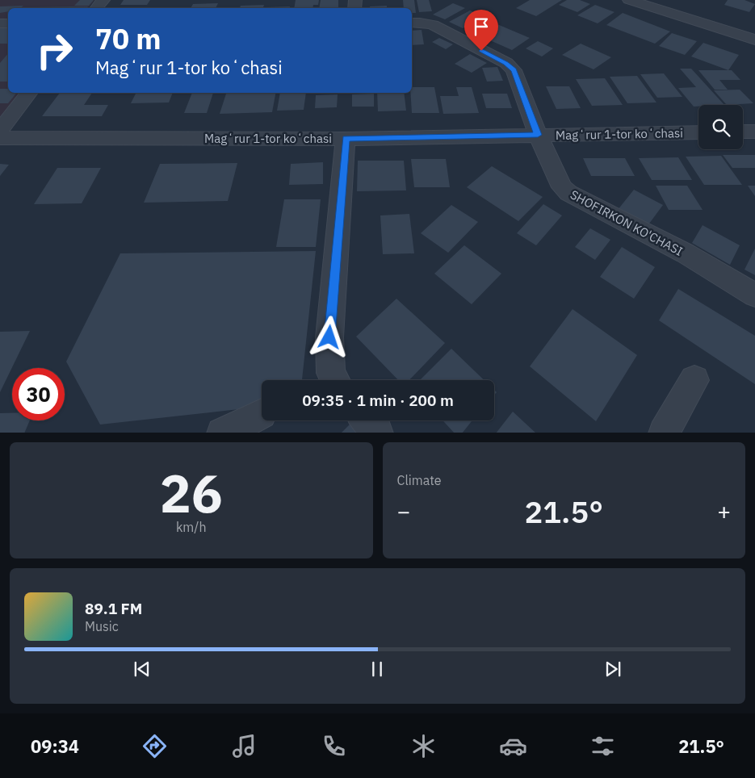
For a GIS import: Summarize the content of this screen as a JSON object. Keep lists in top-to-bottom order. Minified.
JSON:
{"streets":{"street":["Magʻrur 1-tor koʻchasi","SHOFIRKON KO'CHASI"]},"crossings":[["Magʻrur 1-tor koʻchasi","SHOFIRKON KO'CHASI"]],"page":{"turn":["70 m","Magʻrur 1-tor koʻchasi"],"limit":"30","trip":"09:35 · 1 min · 200 m","tile":[["26","km/h"],"Climate"],"heat":["−","21.5°","+"],"song":["89.1 FM","Music"],"tabs":["09:34","21.5°"]}}
